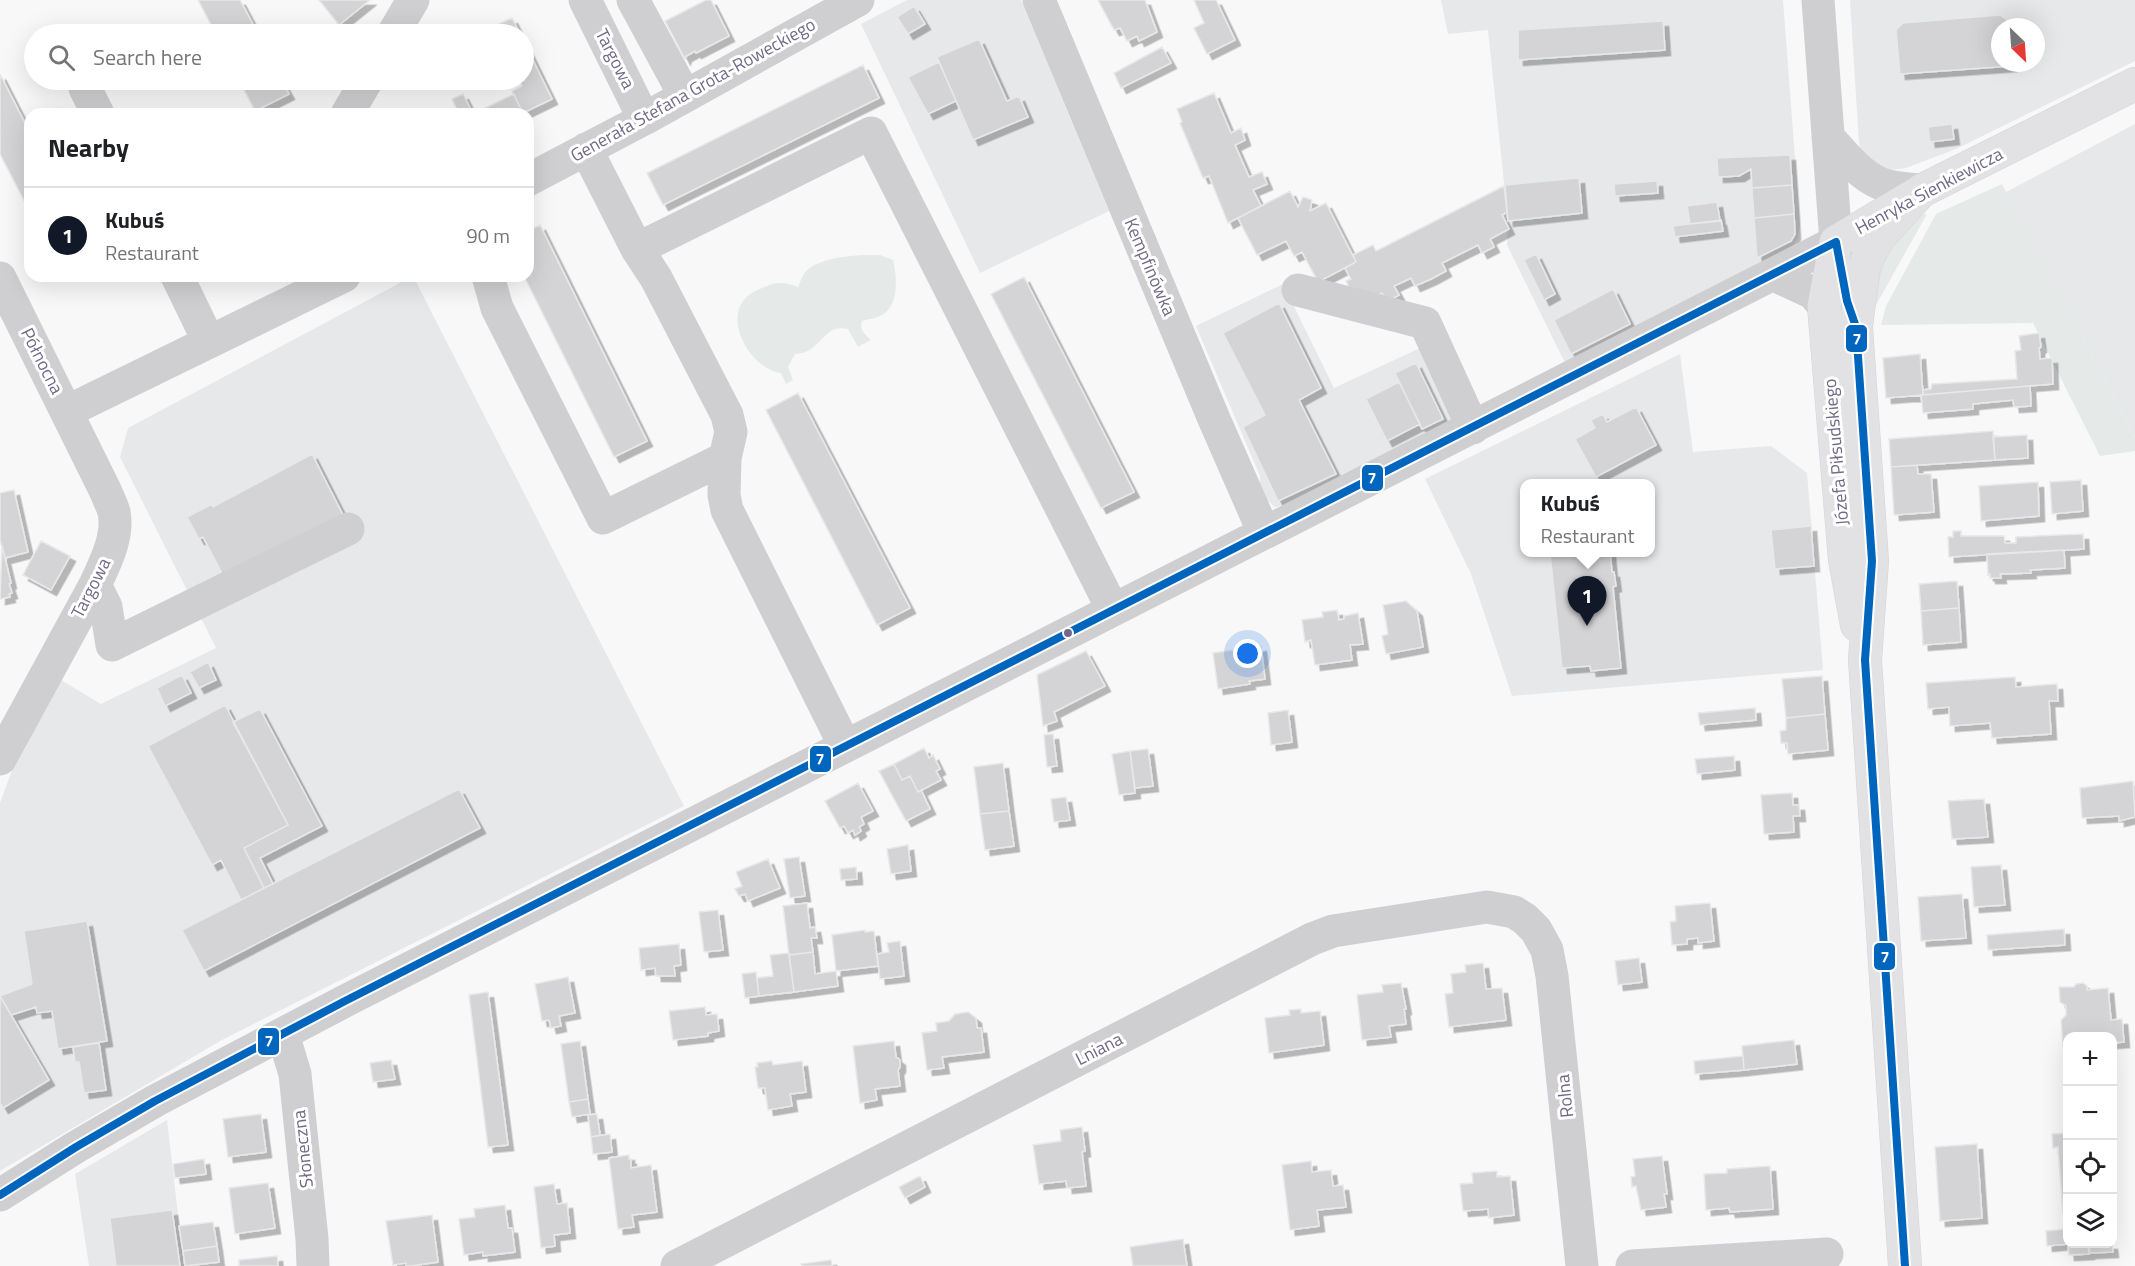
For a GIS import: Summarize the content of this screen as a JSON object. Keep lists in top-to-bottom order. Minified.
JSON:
{"streets":{"main road":["Henryka Sienkiewicza","Józefa Piłsudskiego"],"street":["Targowa","Generała Stefana Grota-Roweckiego","Kempfinówka","Północna","Lniana","Rolna","Słoneczna"]},"crossings":[["Targowa","Generała Stefana Grota-Roweckiego"],["Targowa","Północna"],["Henryka Sienkiewicza","Kempfinówka"],["Henryka Sienkiewicza","Józefa Piłsudskiego"],["Henryka Sienkiewicza","Słoneczna"],["Lniana","Rolna"]],"lines":["transit line 7"],"north":"bottom right","page":{"search":"Search here","heading":"Nearby","list":[{"mark":"1","name":"Kubuś","note":"Restaurant","value":"90 m"}],"popup":["Kubuś","Restaurant"],"pins":"1","map_buttons":["+","−"]}}
